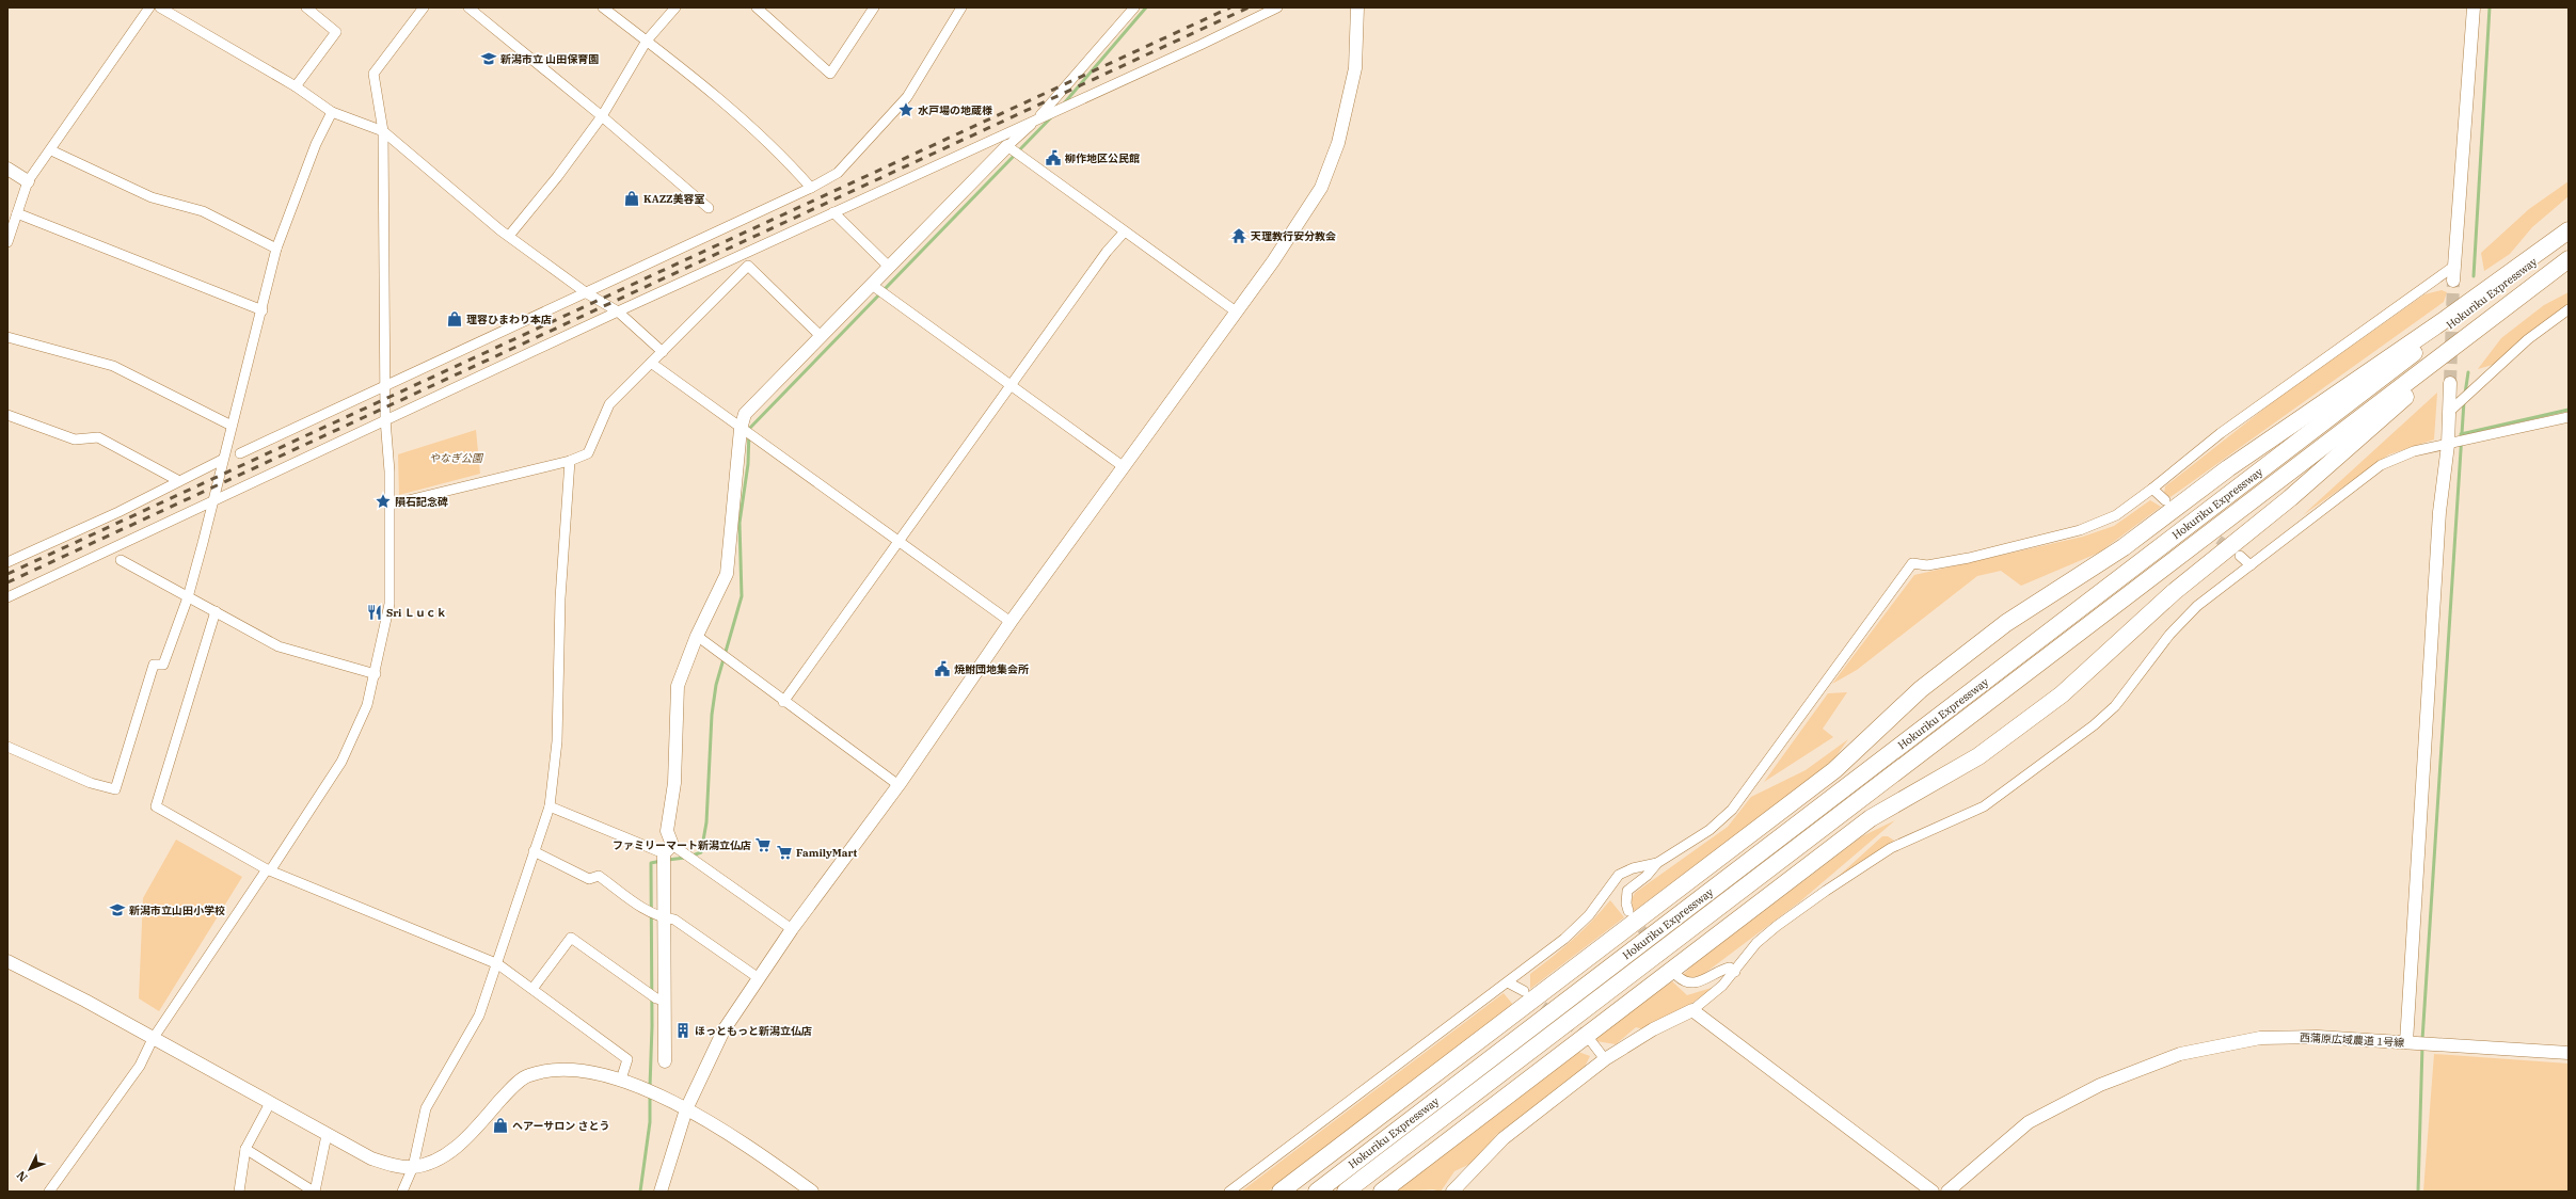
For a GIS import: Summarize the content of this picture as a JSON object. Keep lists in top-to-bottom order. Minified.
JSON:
{"streets":{"highway":["Hokuriku Expressway"],"street":["西蒲原広域農道 1号線"]},"parks":["やなぎ公園"],"places":{"school or university":["新潟市立 山田保育園","新潟市立山田小学校"],"place":["水戸場の地蔵様","隕石記念碑"],"public building":["柳作地区公民館","焼鮒団地集会所"],"shop":["KAZZ美容室","理容ひまわり本店","ヘアーサロン さとう"],"temple":["天理教行安分教会"],"restaurant":["Sri Ｌｕｃｋ"],"supermarket":["ファミリーマート新潟立仏店","FamilyMart"],"building":["ほっともっと新潟立仏店"]},"north":"bottom left"}
